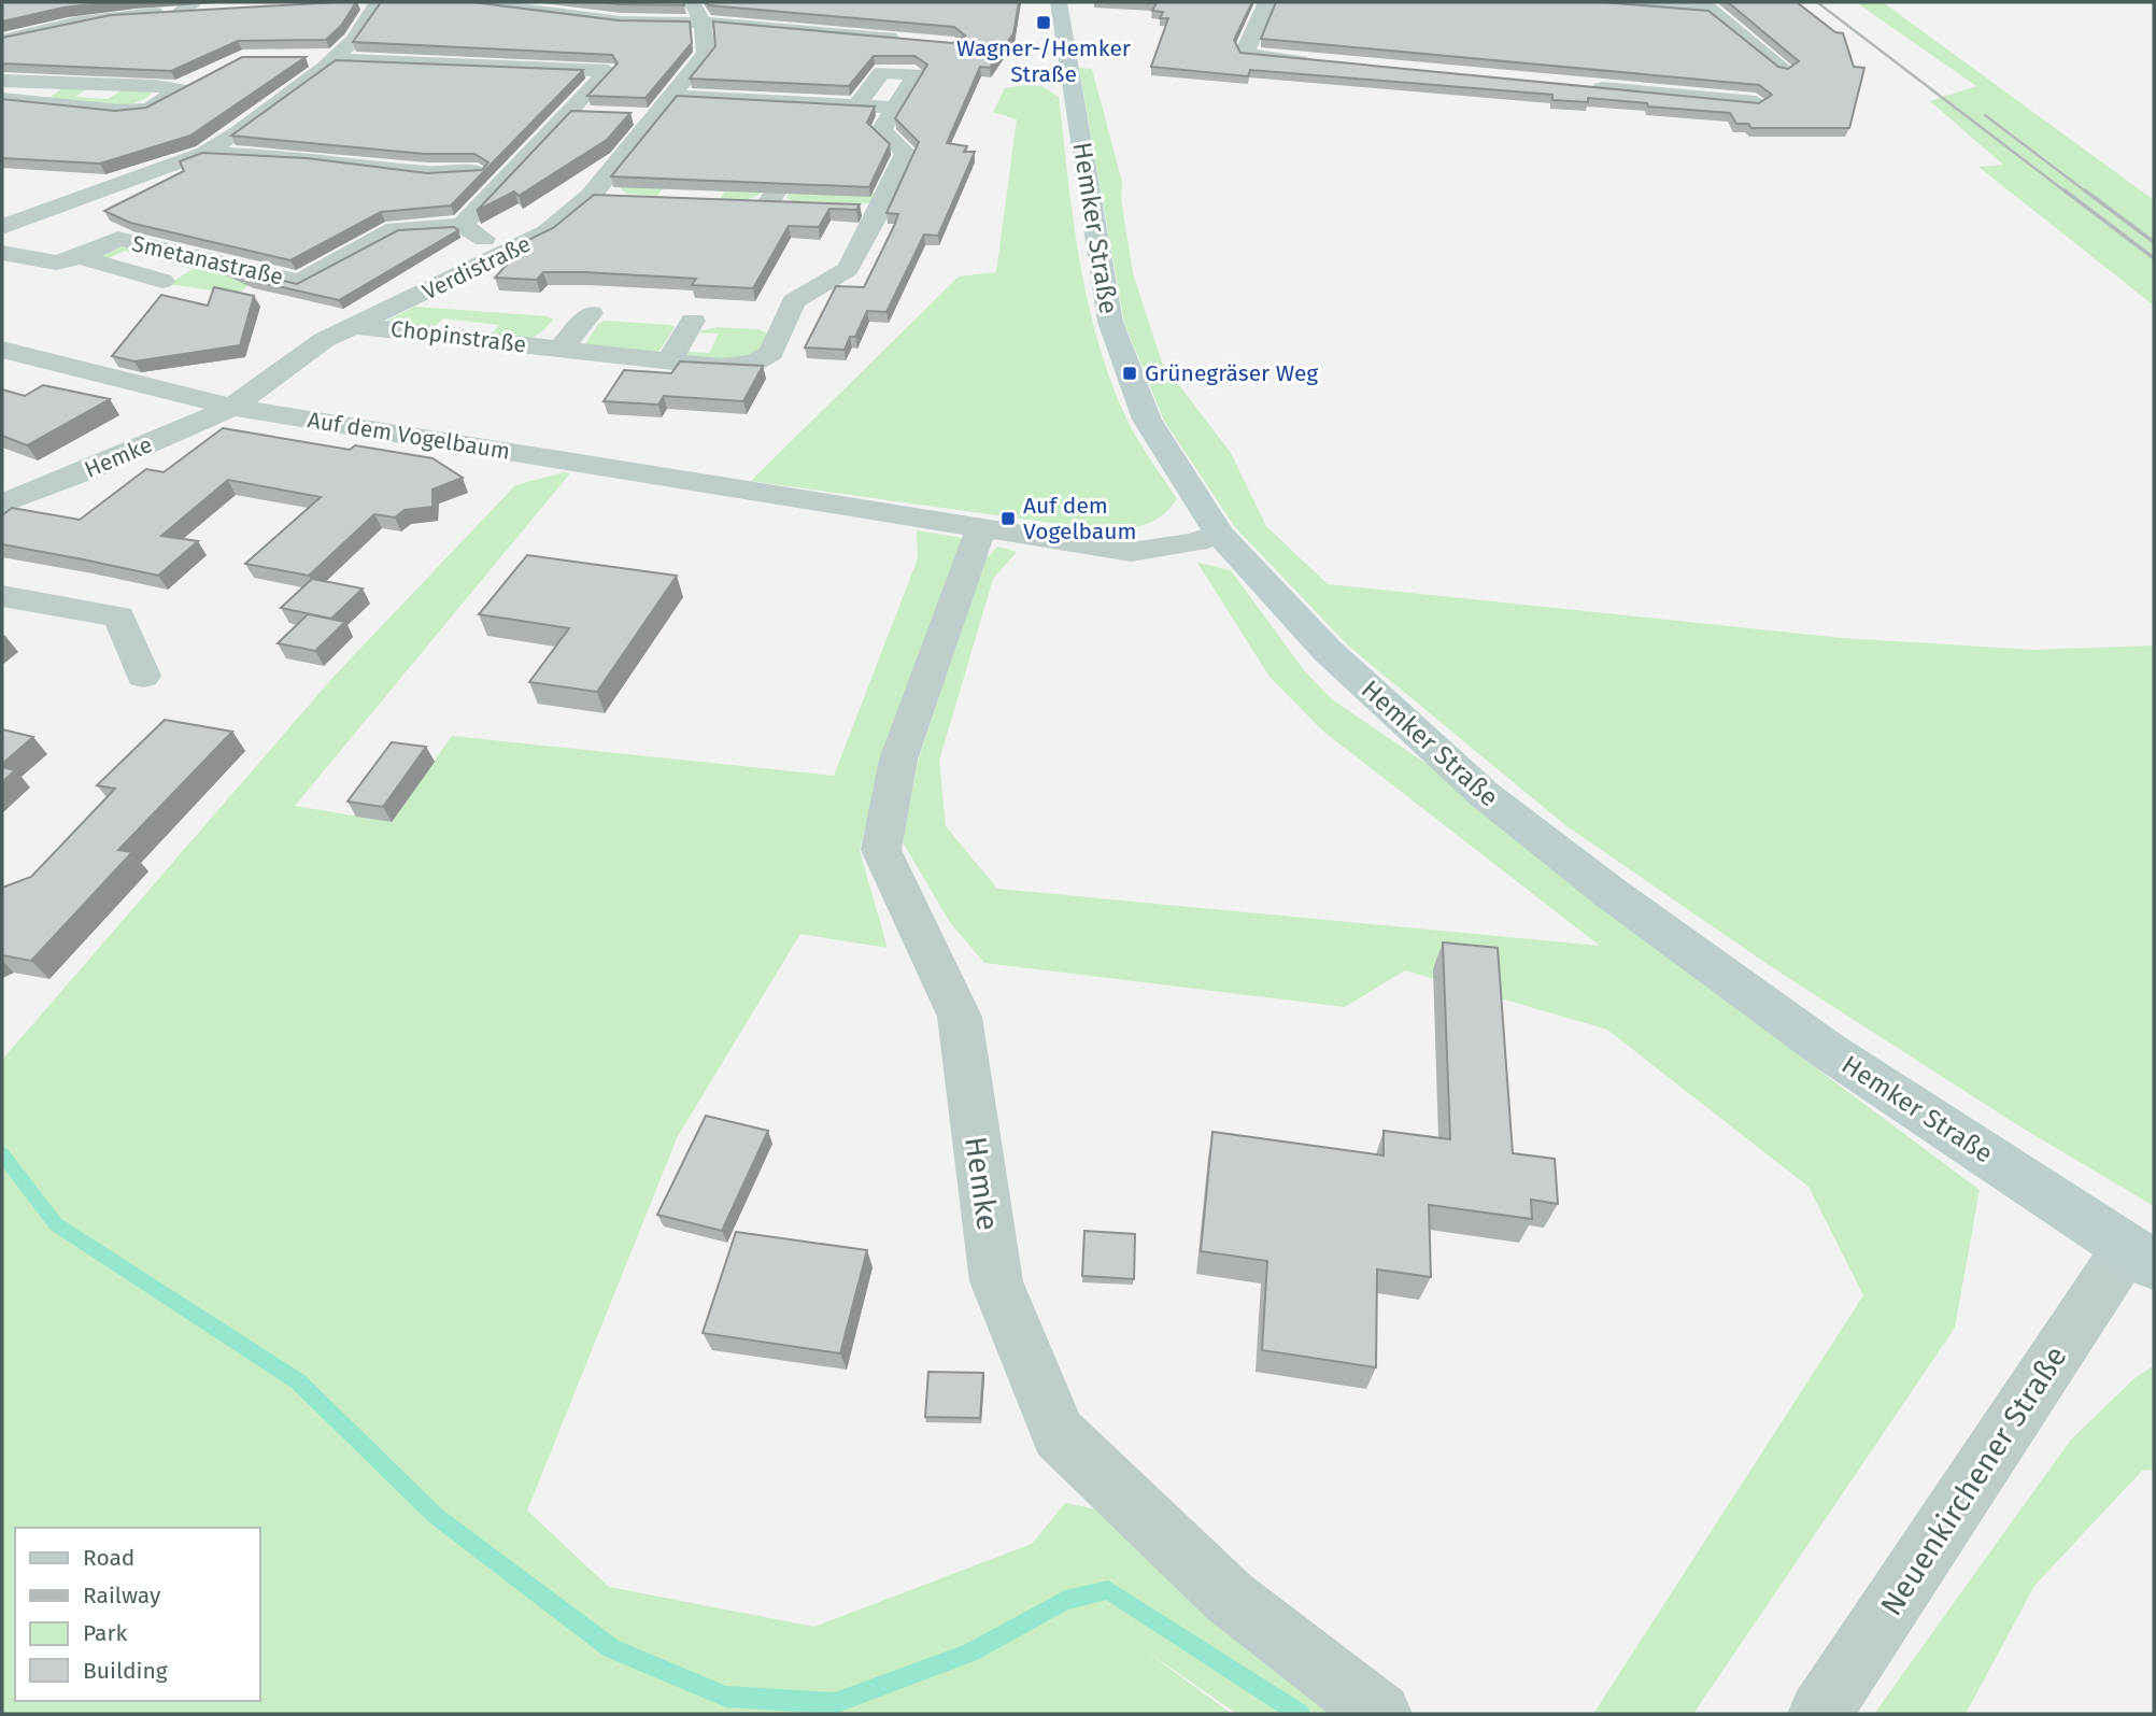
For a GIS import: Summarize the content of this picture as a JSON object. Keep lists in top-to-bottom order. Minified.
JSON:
{"streets":{"main road":["Hemker Straße"],"street":["Smetanastraße","Verdistraße","Chopinstraße","Auf dem Vogelbaum","Hemke","Neuenkirchener Straße"]},"crossings":[["Hemker Straße","Auf dem Vogelbaum"],["Hemker Straße","Neuenkirchener Straße"],["Verdistraße","Chopinstraße"],["Verdistraße","Auf dem Vogelbaum"],["Verdistraße","Hemke"],["Auf dem Vogelbaum","Hemke"]],"places":{"transit":["Wagner-/Hemker Straße","Grünegräser Weg","Auf dem Vogelbaum"]},"legend":["Road","Railway","Park","Building"]}
